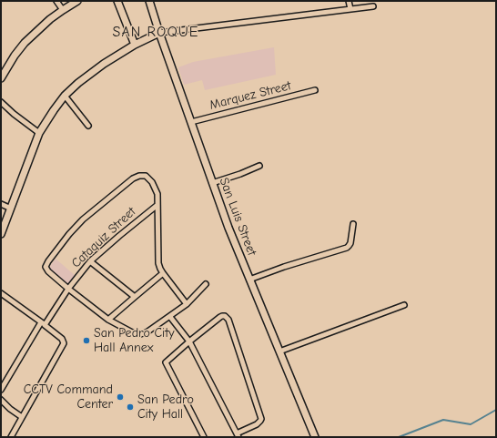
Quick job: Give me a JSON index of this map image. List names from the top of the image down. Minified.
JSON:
{"streets":{"street":["Marquez Street","San Luis Street","Cataquiz Street"]},"crossings":[["Marquez Street","San Luis Street"]],"districts":["SAN ROQUE"],"places":["San Pedro City Hall Annex","CCTV Command Center","San Pedro City Hall"]}
